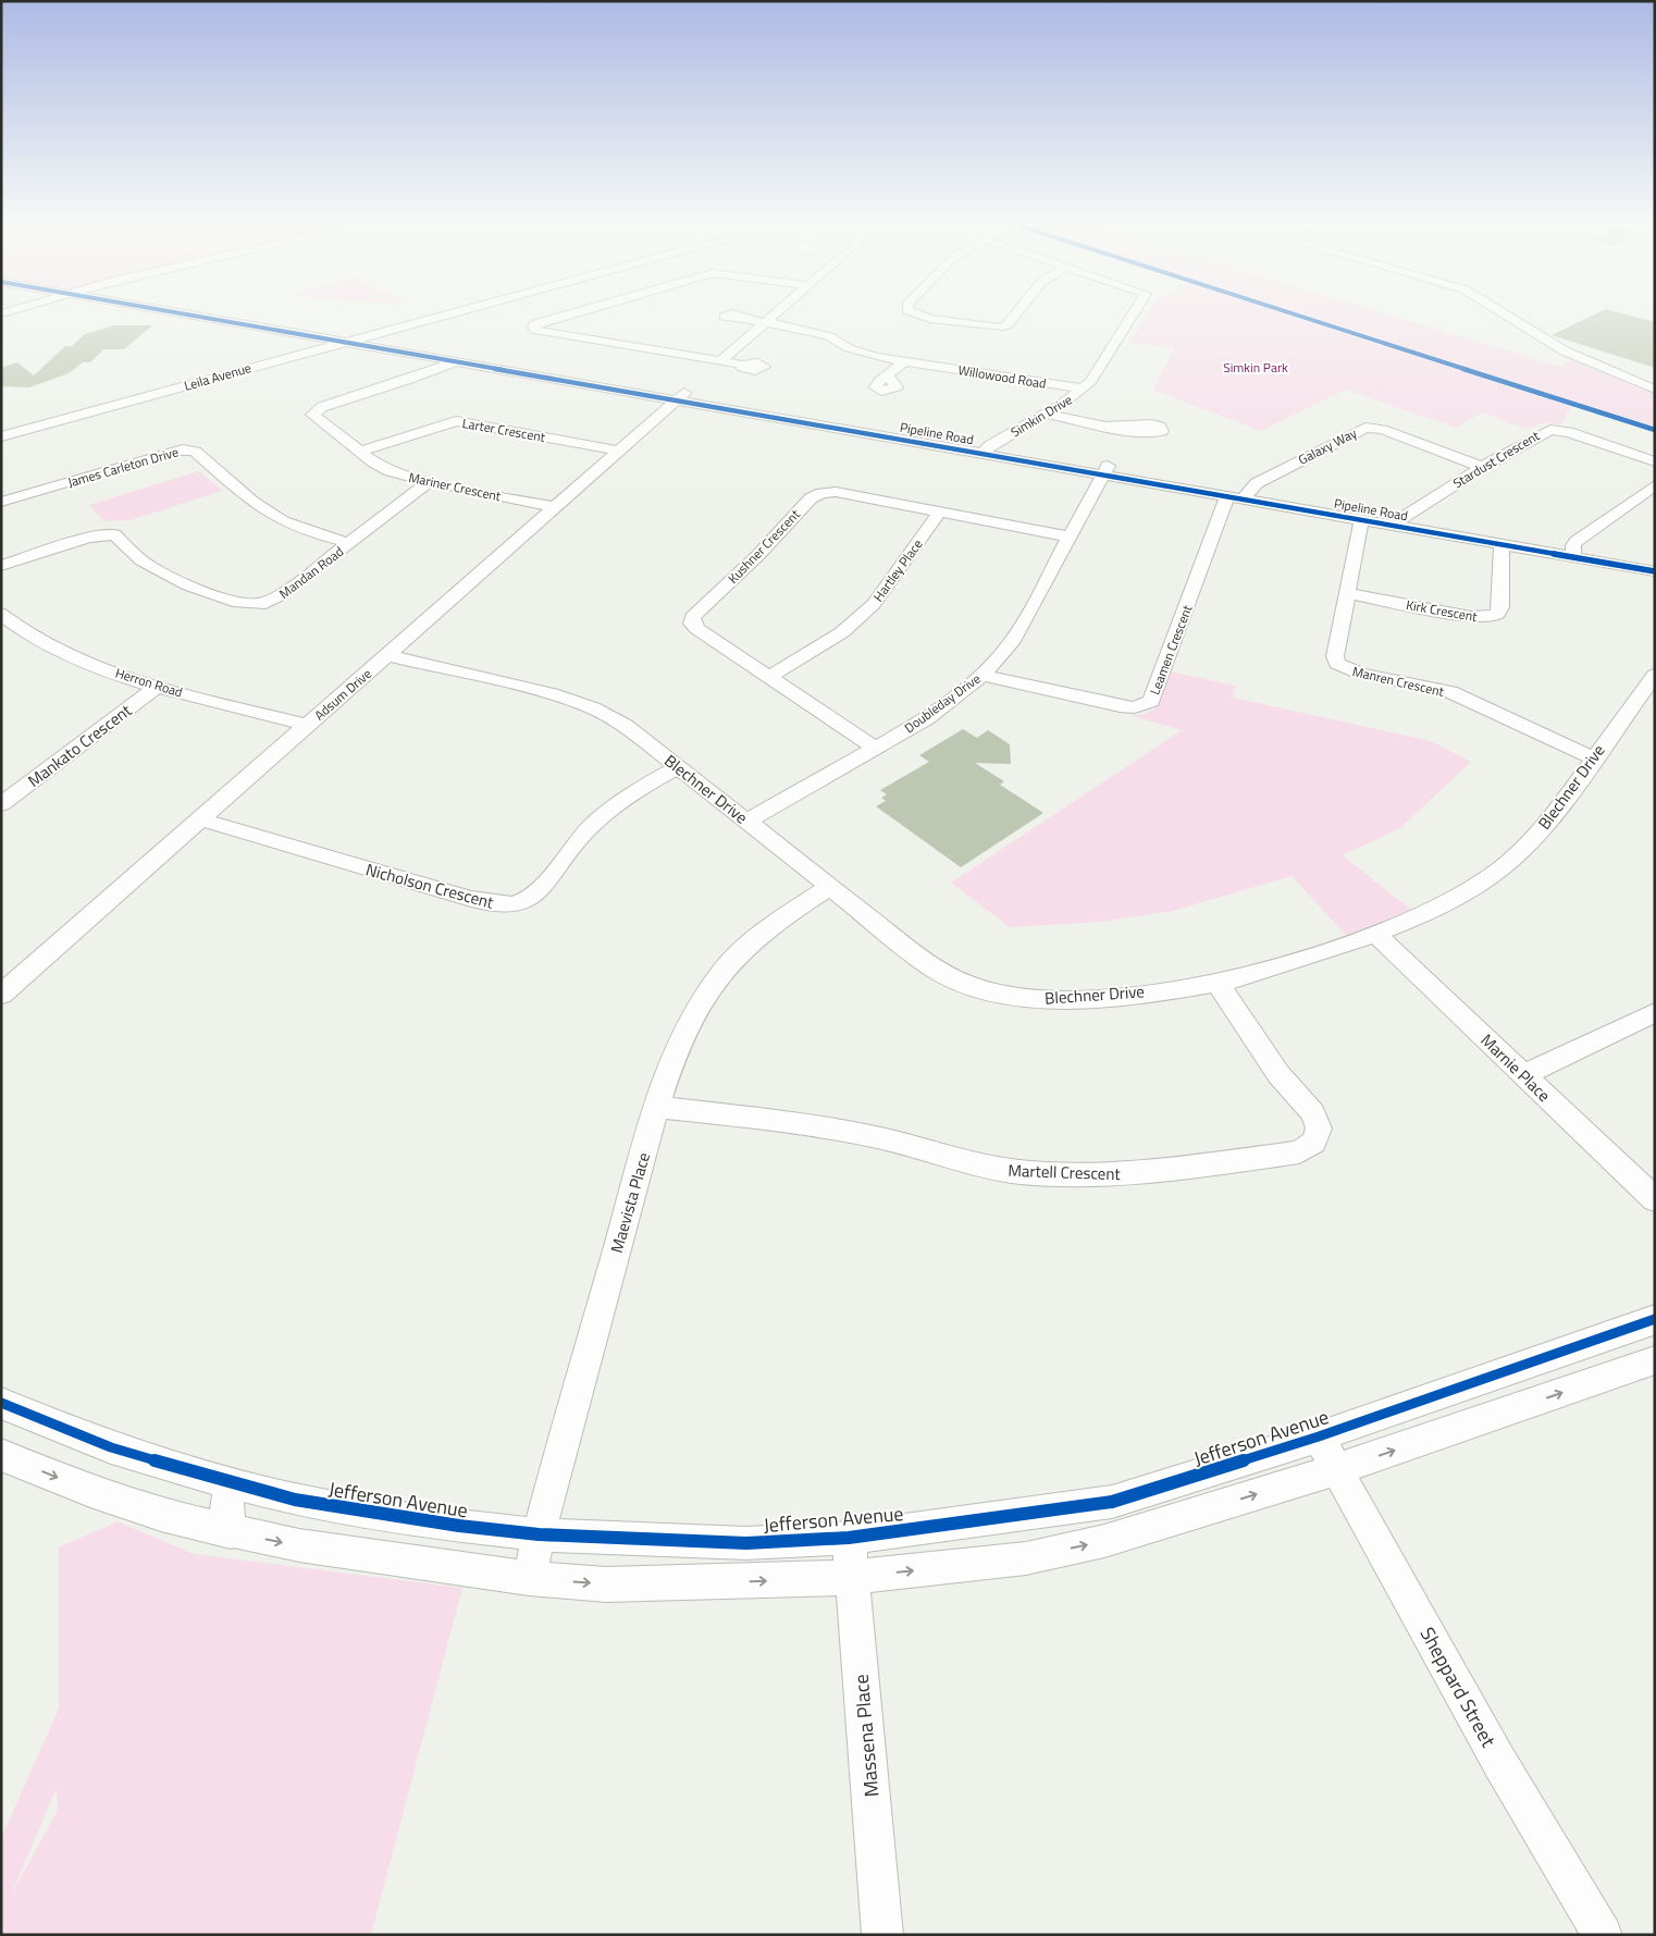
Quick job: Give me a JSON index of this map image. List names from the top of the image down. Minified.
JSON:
{"streets":{"street":["Leila Avenue","Willowood Road","Simkin Drive","Larter Crescent","Pipeline Road","Galaxy Way","Stardust Crescent","James Carleton Drive","Mariner Crescent","Kushner Crescent","Hartley Place","Mandan Road","Kirk Crescent","Leamen Crescent","Manren Crescent","Herron Road","Adsum Drive","Doubleday Drive","Mankato Crescent","Blechner Drive","Nicholson Crescent","Marnie Place","Martell Crescent","Maevista Place","Jefferson Avenue","Sheppard Street","Massena Place"]},"crossings":[["Leila Avenue","Pipeline Road"],["Willowood Road","Simkin Drive"],["Simkin Drive","Pipeline Road"],["Larter Crescent","Mariner Crescent"],["Larter Crescent","Adsum Drive"],["Pipeline Road","Galaxy Way"],["Pipeline Road","Stardust Crescent"],["Pipeline Road","Mariner Crescent"],["Pipeline Road","Kirk Crescent"],["Pipeline Road","Leamen Crescent"],["Pipeline Road","Manren Crescent"],["Pipeline Road","Adsum Drive"],["Pipeline Road","Doubleday Drive"],["Galaxy Way","Stardust Crescent"],["James Carleton Drive","Mandan Road"],["Mariner Crescent","Mandan Road"],["Mariner Crescent","Adsum Drive"],["Kushner Crescent","Hartley Place"],["Kushner Crescent","Doubleday Drive"],["Kirk Crescent","Manren Crescent"],["Leamen Crescent","Doubleday Drive"],["Manren Crescent","Blechner Drive"],["Herron Road","Adsum Drive"],["Herron Road","Mankato Crescent"],["Adsum Drive","Blechner Drive"],["Adsum Drive","Nicholson Crescent"],["Doubleday Drive","Blechner Drive"],["Blechner Drive","Nicholson Crescent"],["Blechner Drive","Marnie Place"],["Blechner Drive","Martell Crescent"],["Blechner Drive","Maevista Place"],["Martell Crescent","Maevista Place"],["Maevista Place","Jefferson Avenue"],["Jefferson Avenue","Sheppard Street"],["Jefferson Avenue","Massena Place"]],"parks":["Simkin Park"]}
